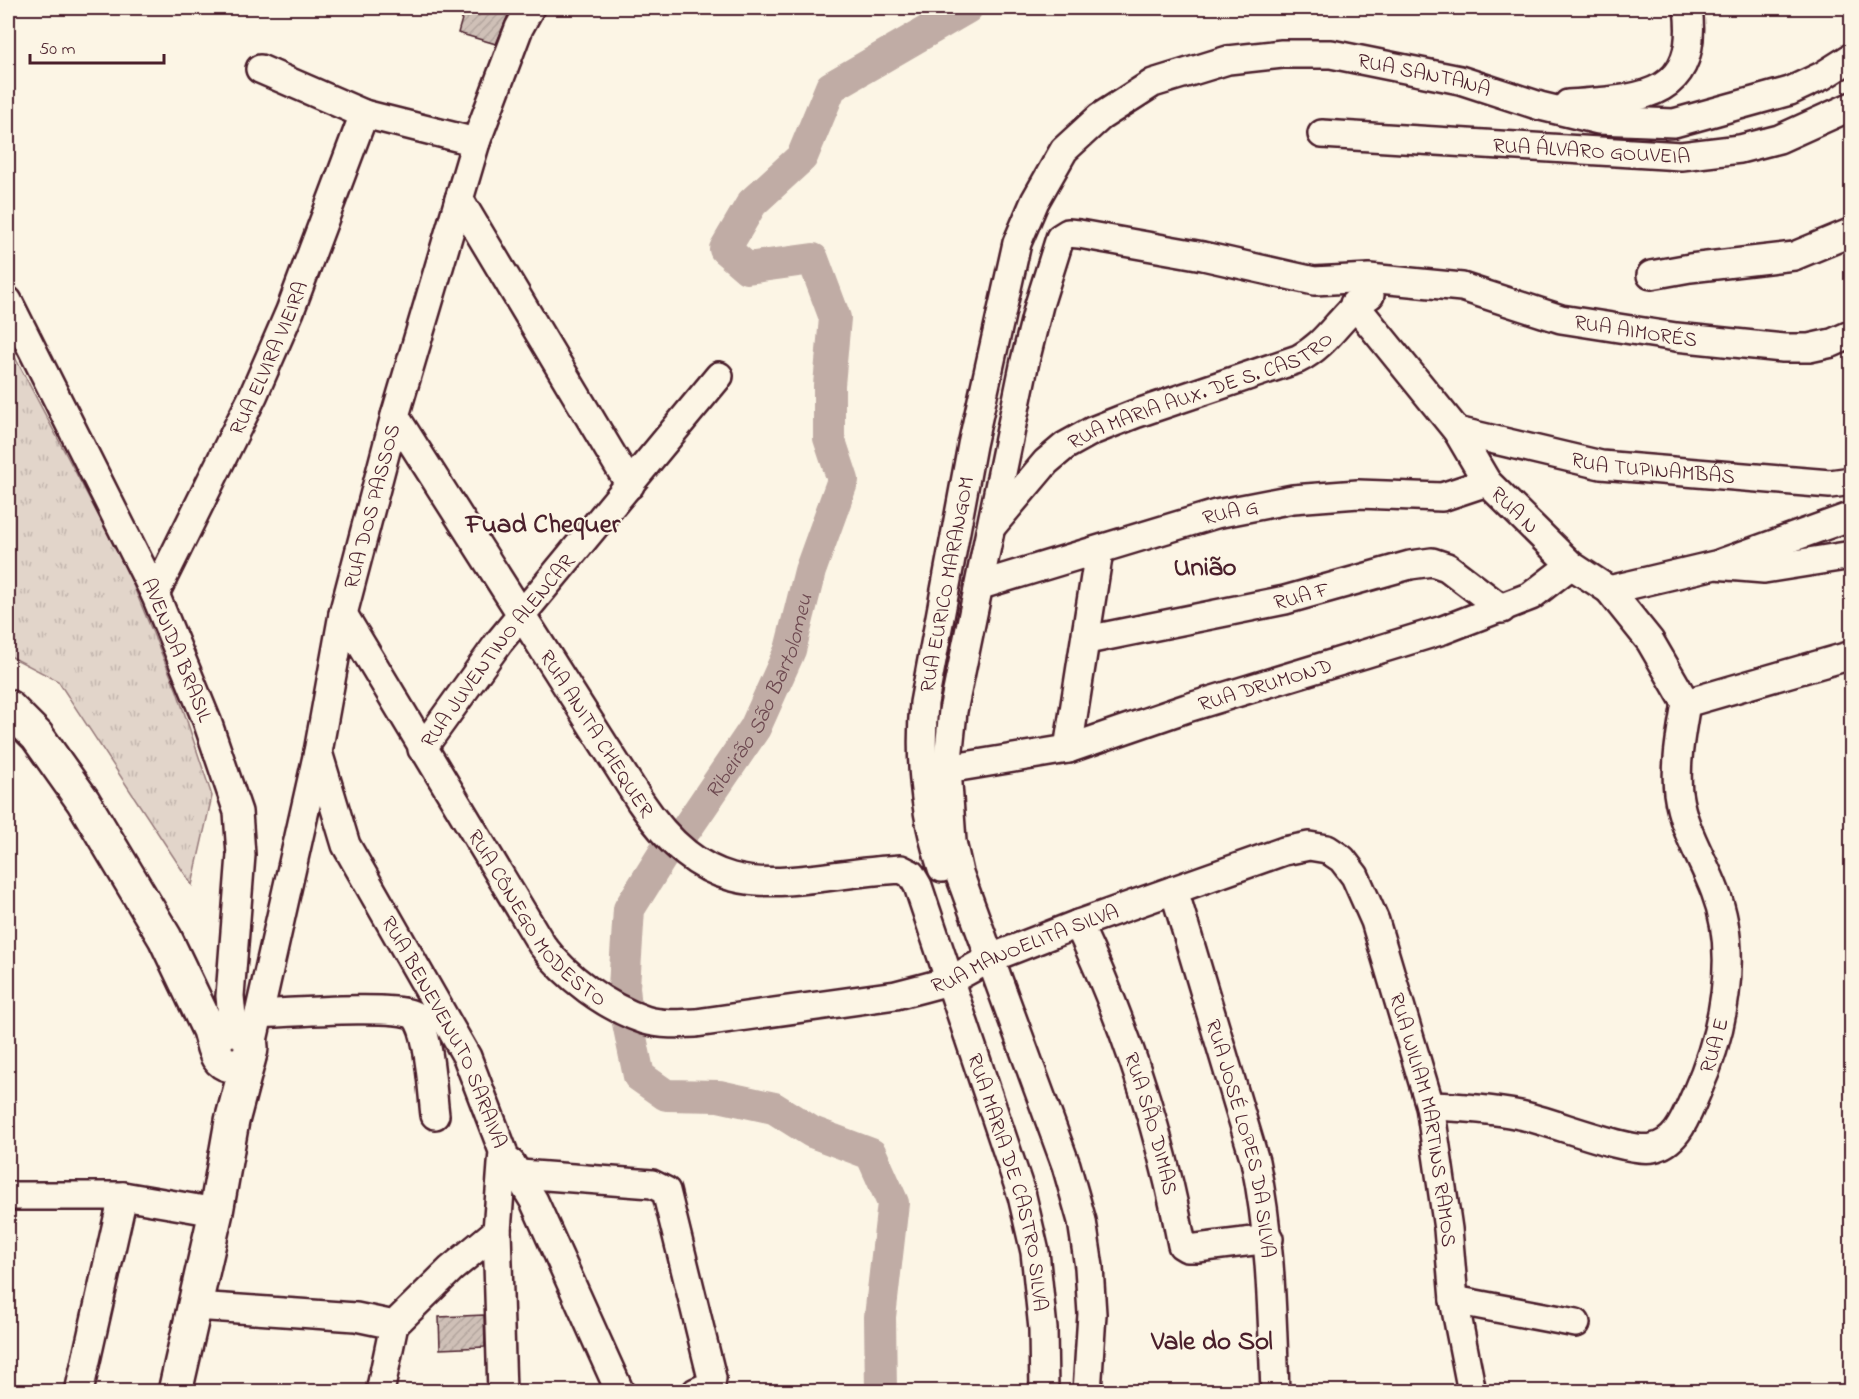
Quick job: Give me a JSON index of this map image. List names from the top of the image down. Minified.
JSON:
{"streets":{"street":["RUA SANTANA","RUA ÁLVARO GOUVEIA","RUA AIMORÉS","RUA ELVIRA VIEIRA","RUA MARIA AUX. DE S. CASTRO","RUA TUPINAMBÁS","RUA DOS PASSOS","RUA N","RUA G","RUA EURICO MARANGOM","RUA F","RUA JUVENTINO ALENCAR","AVENIDA BRASIL","RUA DRUMOND","RUA ANITA CHEQUER","RUA CÔNEGO MODESTO","RUA MANOELITA SILVA","RUA BENEVENUTO SARAIVA","RUA E","RUA WILIAM MARTINS RAMOS","RUA SÃO DIMAS","RUA JOSÉ LOPES DA SILVA","RUA MARIA DE CASTRO SILVA"]},"crossings":[["RUA SANTANA","RUA EURICO MARANGOM"],["RUA AIMORÉS","RUA MARIA AUX. DE S. CASTRO"],["RUA AIMORÉS","RUA EURICO MARANGOM"],["RUA ELVIRA VIEIRA","AVENIDA BRASIL"],["RUA MARIA AUX. DE S. CASTRO","RUA N"],["RUA MARIA AUX. DE S. CASTRO","RUA EURICO MARANGOM"],["RUA TUPINAMBÁS","RUA N"],["RUA DOS PASSOS","RUA JUVENTINO ALENCAR"],["RUA DOS PASSOS","AVENIDA BRASIL"],["RUA DOS PASSOS","RUA ANITA CHEQUER"],["RUA DOS PASSOS","RUA BENEVENUTO SARAIVA"],["RUA N","RUA G"],["RUA N","RUA DRUMOND"],["RUA N","RUA E"],["RUA G","RUA EURICO MARANGOM"],["RUA EURICO MARANGOM","RUA DRUMOND"],["RUA EURICO MARANGOM","RUA MANOELITA SILVA"],["RUA F","RUA DRUMOND"],["RUA JUVENTINO ALENCAR","RUA ANITA CHEQUER"],["RUA JUVENTINO ALENCAR","RUA CÔNEGO MODESTO"],["RUA ANITA CHEQUER","RUA MANOELITA SILVA"],["RUA ANITA CHEQUER","RUA MARIA DE CASTRO SILVA"],["RUA CÔNEGO MODESTO","RUA MANOELITA SILVA"],["RUA MANOELITA SILVA","RUA WILIAM MARTINS RAMOS"],["RUA MANOELITA SILVA","RUA SÃO DIMAS"],["RUA MANOELITA SILVA","RUA JOSÉ LOPES DA SILVA"],["RUA MANOELITA SILVA","RUA MARIA DE CASTRO SILVA"],["RUA E","RUA WILIAM MARTINS RAMOS"],["RUA SÃO DIMAS","RUA JOSÉ LOPES DA SILVA"]],"districts":["Fuad Chequer","União","Vale do Sol"],"water":["Ribeirão São Bartolomeu"],"scale_bar":"50 m"}
